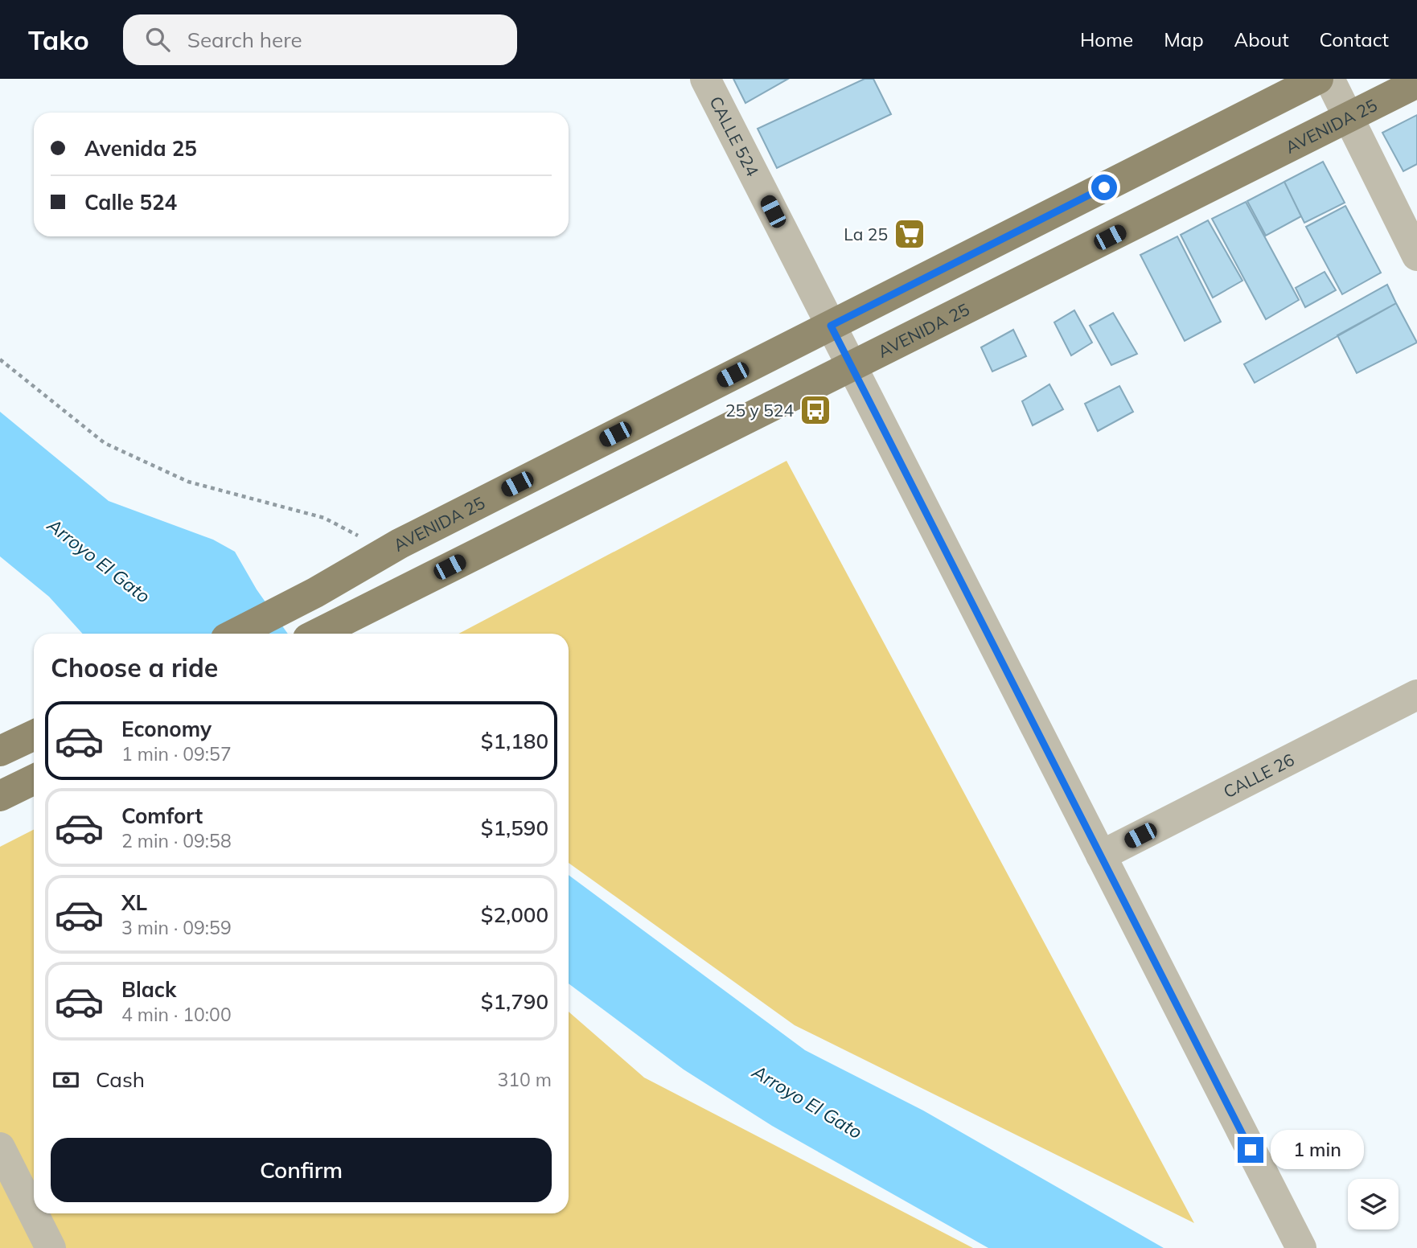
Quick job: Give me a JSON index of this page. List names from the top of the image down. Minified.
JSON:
{"streets":{"main road":["AVENIDA 25"],"street":["CALLE 524","CALLE 26"]},"crossings":[["AVENIDA 25","CALLE 524"],["CALLE 524","CALLE 26"]],"water":["Arroyo El Gato"],"places":{"supermarket":["La 25"],"bus stop":["25 y 524"]},"page":{"header":"Tako","search":"Search here","nav":["Home","Map","About","Contact"],"banner":["Avenida 25","Calle 524"],"heading":"Choose a ride","list":[{"name":"Economy","note":"1 min · 09:57","value":"$1,180"},{"name":"Comfort","note":"2 min · 09:58","value":"$1,590"},{"name":"XL","note":"3 min · 09:59","value":"$2,000"},{"name":"Black","note":"4 min · 10:00","value":"$1,790"}],"pay":["Cash","310 m"],"buttons":"Confirm","bubble":"1 min"}}
